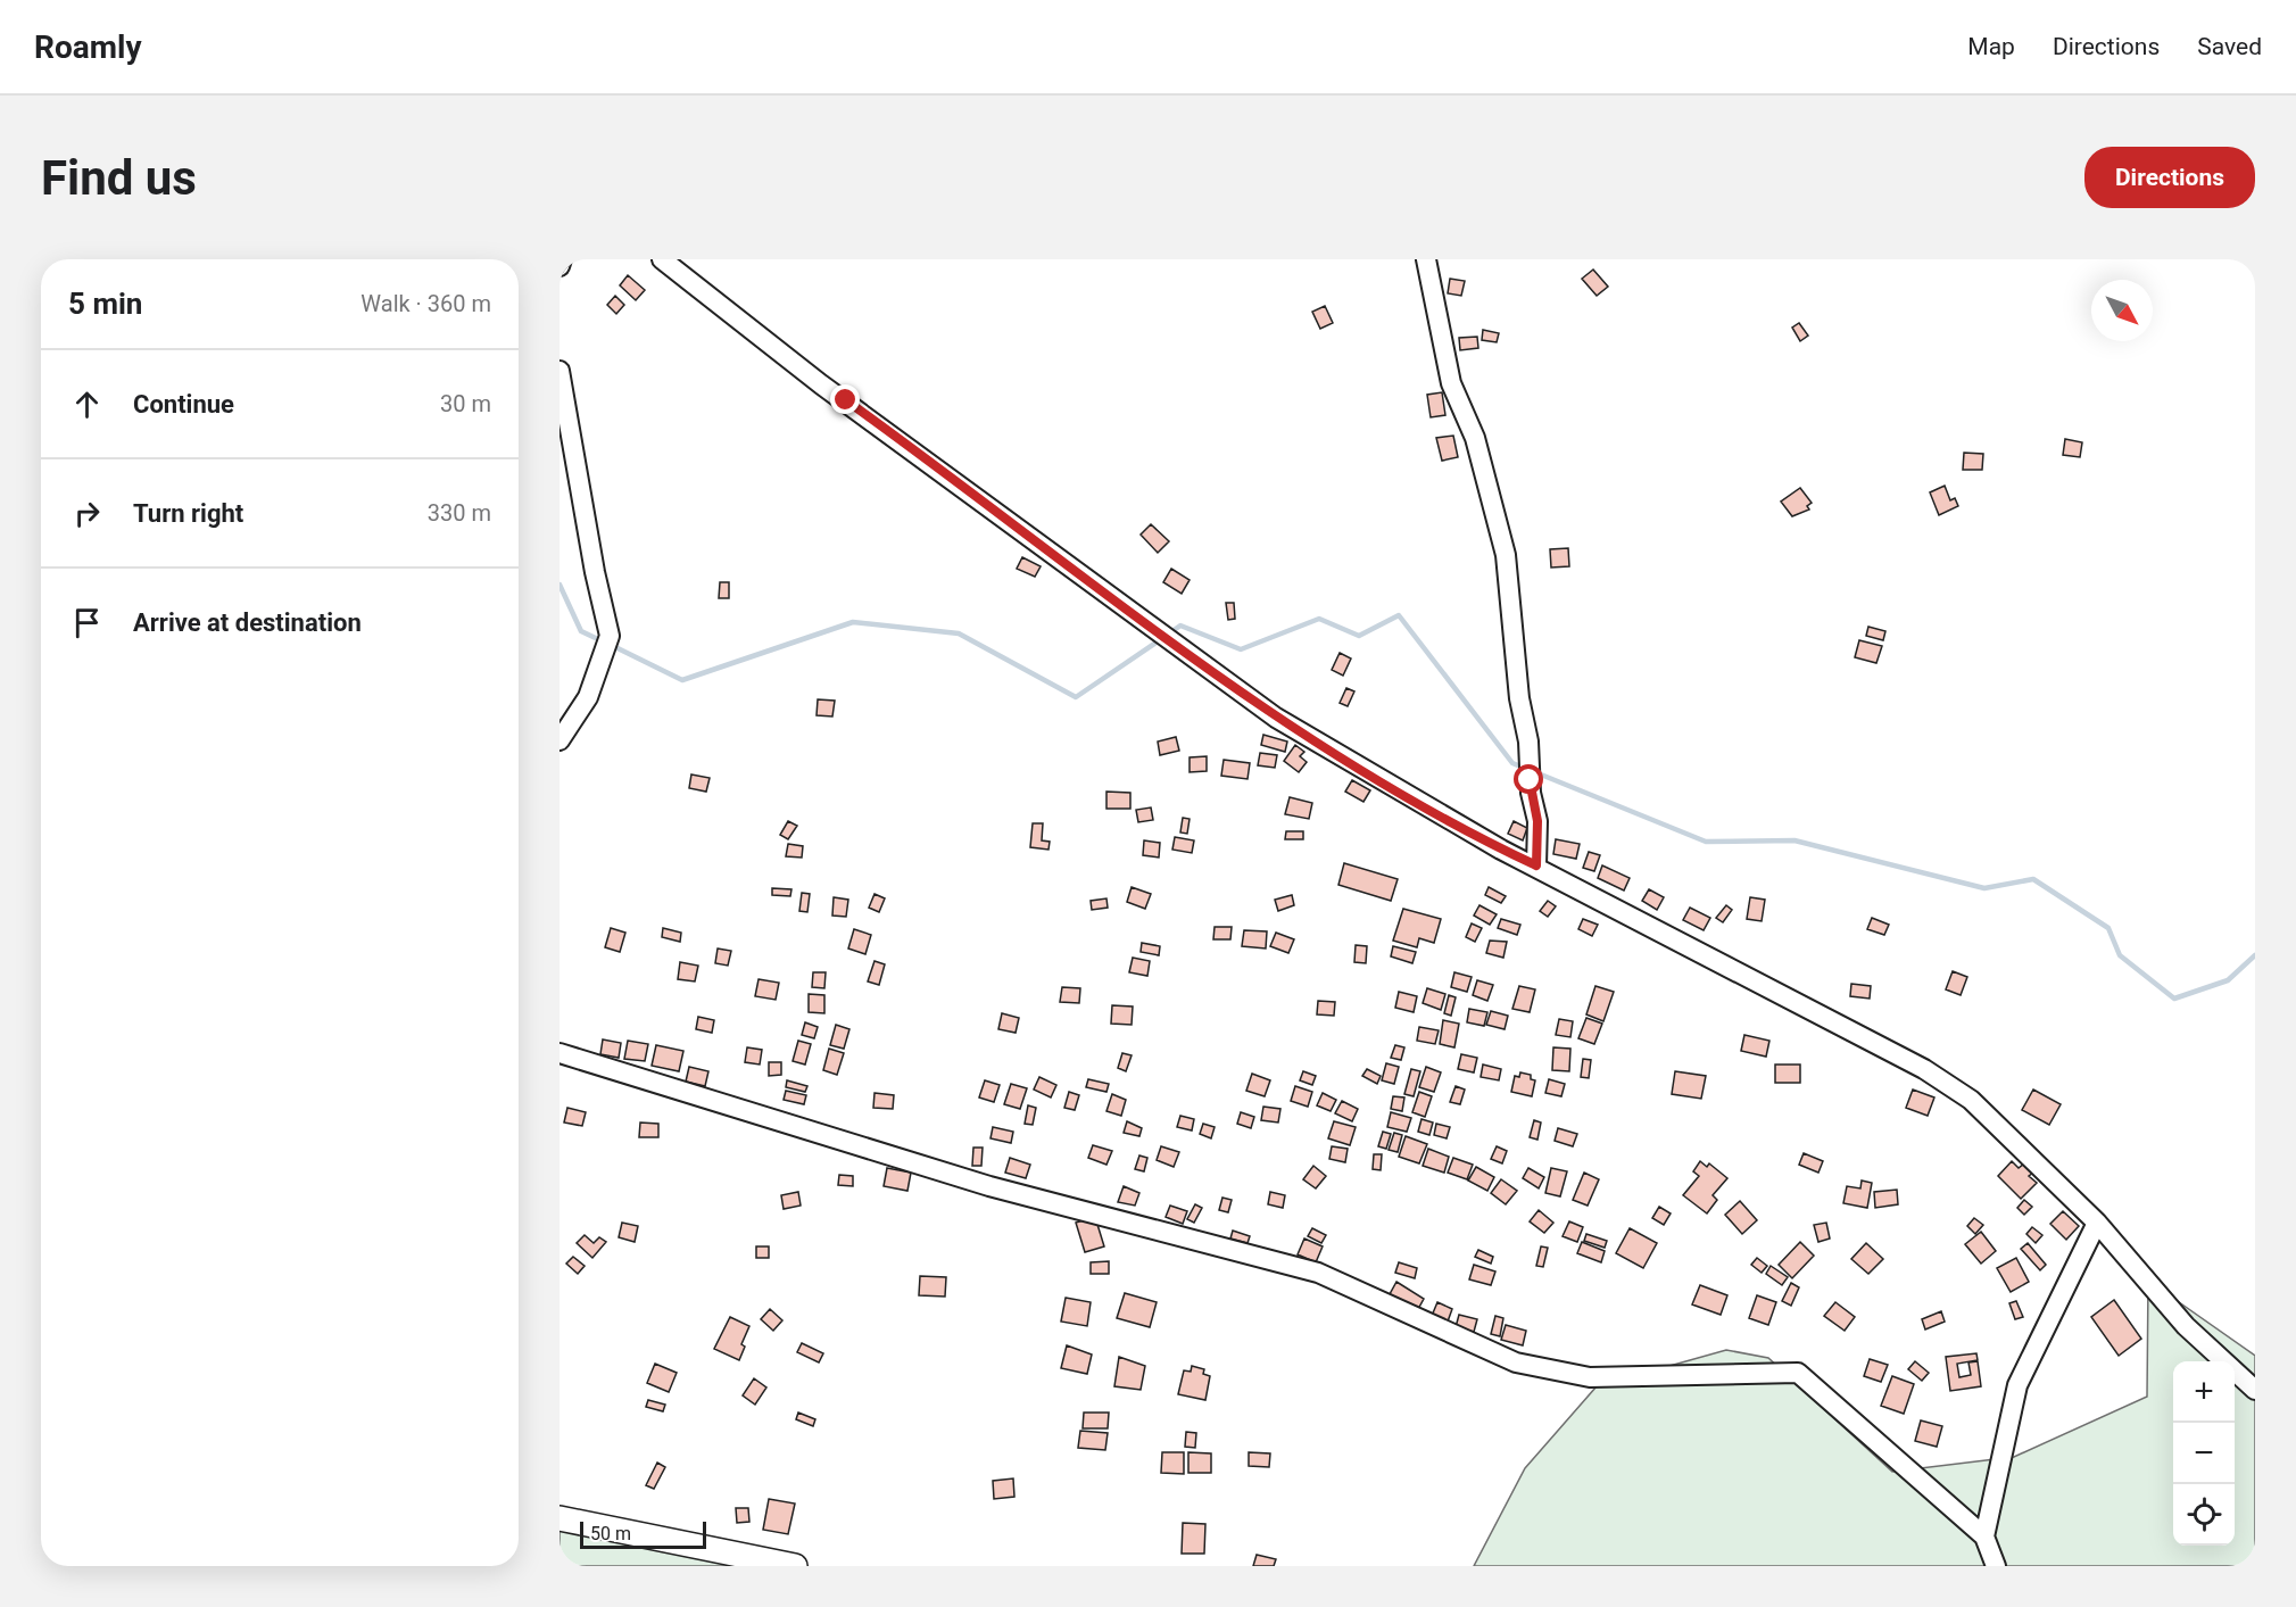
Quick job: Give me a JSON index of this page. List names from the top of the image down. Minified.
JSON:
{"scale_bar":"50 m","north":"bottom right","page":{"header":"Roamly","nav":["Map","Directions","Saved"],"buttons":"Directions","title":"Find us","heading":["5 min","Walk · 360 m"],"list":[["Continue","30 m"],["Turn right","330 m"],"Arrive at destination"],"map_buttons":["+","−"],"scale":"50 m"}}
